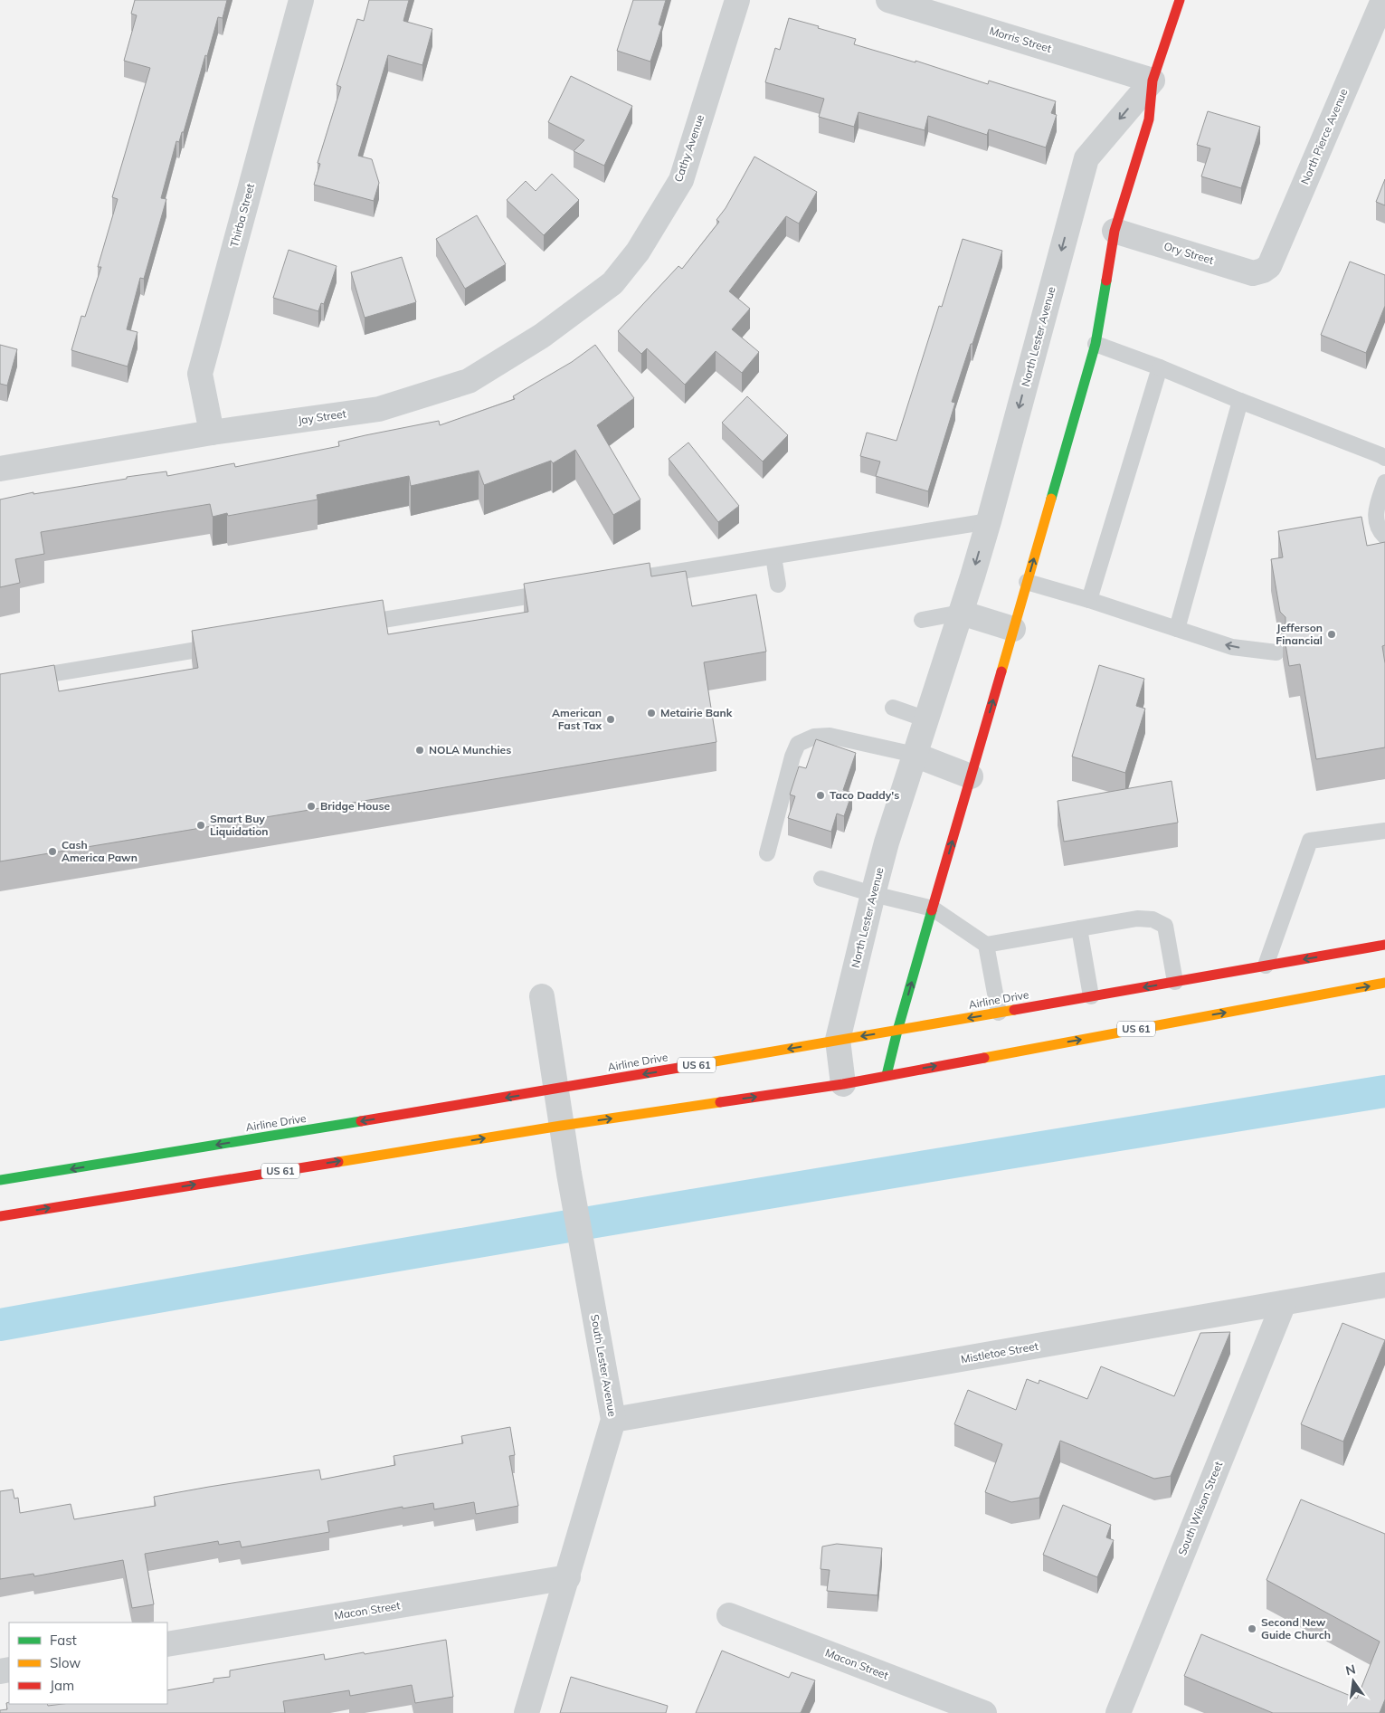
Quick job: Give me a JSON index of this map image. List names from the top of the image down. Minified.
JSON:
{"streets":{"main road":["North Lester Avenue","Airline Drive","US 61"],"street":["Morris Street","North Pierce Avenue","Cathy Avenue","Thirba Street","Ory Street","Jay Street","Mistletoe Street","South Lester Avenue","South Wilson Street","Macon Street"]},"crossings":[["Morris Street","North Lester Avenue"],["North Pierce Avenue","Ory Street"],["Cathy Avenue","Jay Street"],["Thirba Street","Jay Street"],["Ory Street","North Lester Avenue"],["North Lester Avenue","Airline Drive"],["North Lester Avenue","US 61"],["Airline Drive","South Lester Avenue"],["US 61","South Lester Avenue"],["Mistletoe Street","South Lester Avenue"],["Mistletoe Street","South Wilson Street"],["South Lester Avenue","Macon Street"]],"places":["Jefferson Financial","Metairie Bank","American Fast Tax","NOLA Munchies","Taco Daddy's","Bridge House","Smart Buy Liquidation","Cash America Pawn","Second New Guide Church"],"legend":["Fast","Slow","Jam"],"north":"top"}
